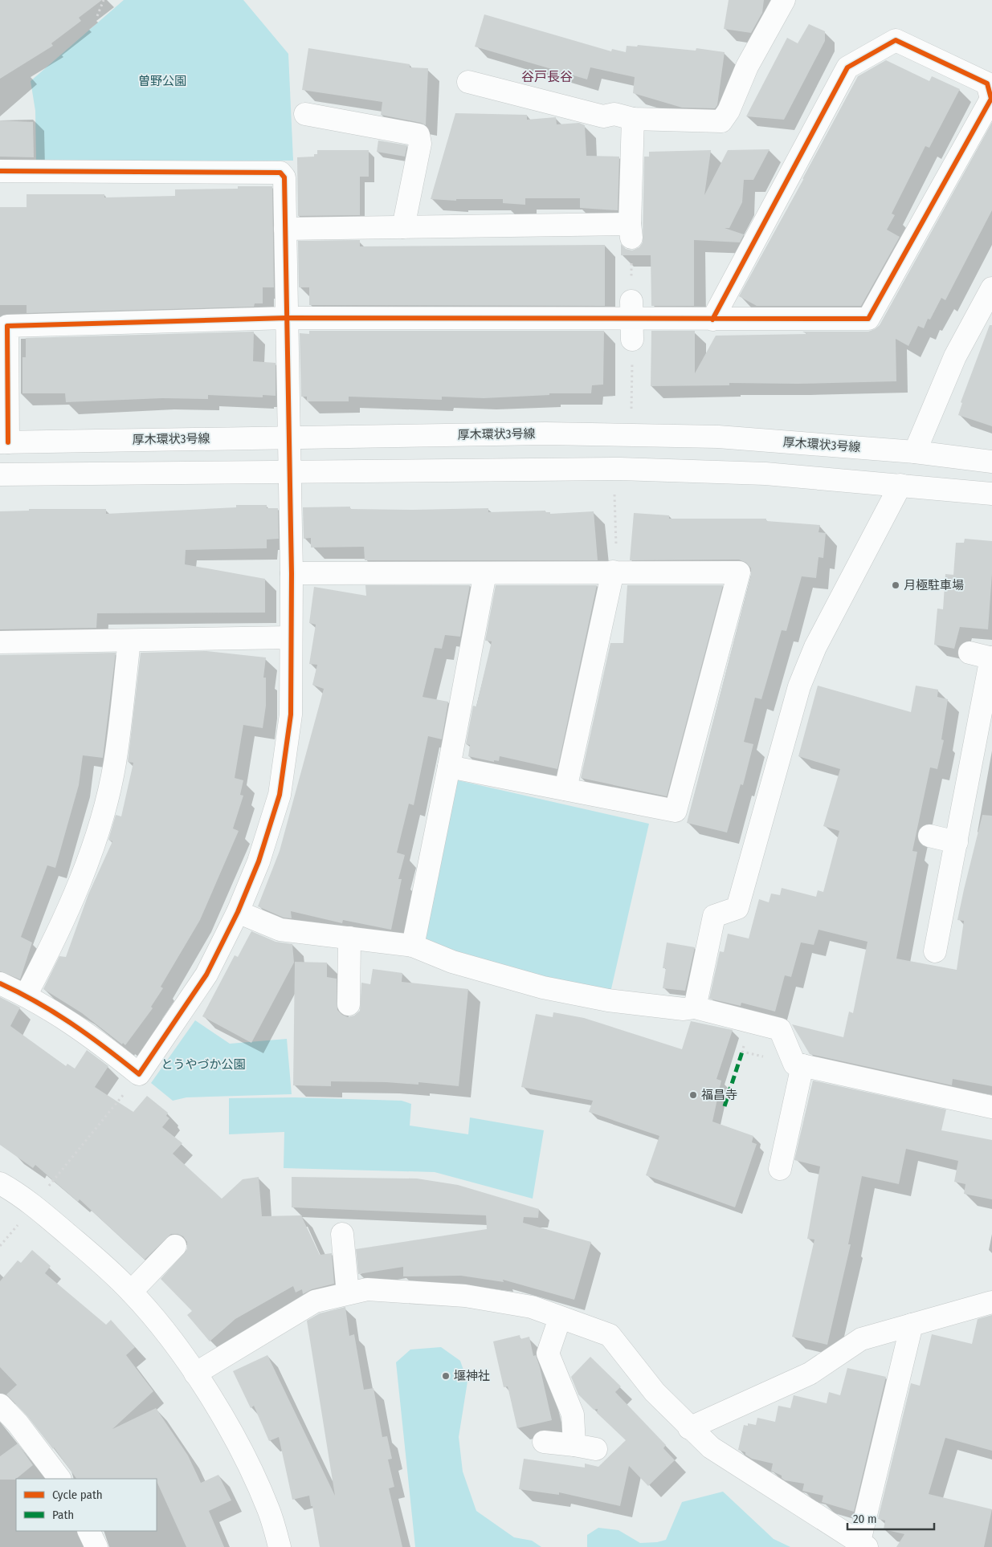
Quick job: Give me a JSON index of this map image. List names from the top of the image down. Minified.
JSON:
{"streets":{"street":["厚木環状3号線"]},"districts":["谷戸長谷"],"parks":["曽野公園","とうやづか公園"],"places":["月極駐車場","福昌寺","堰神社"],"legend":["Cycle path","Path"],"scale_bar":"20 m"}
